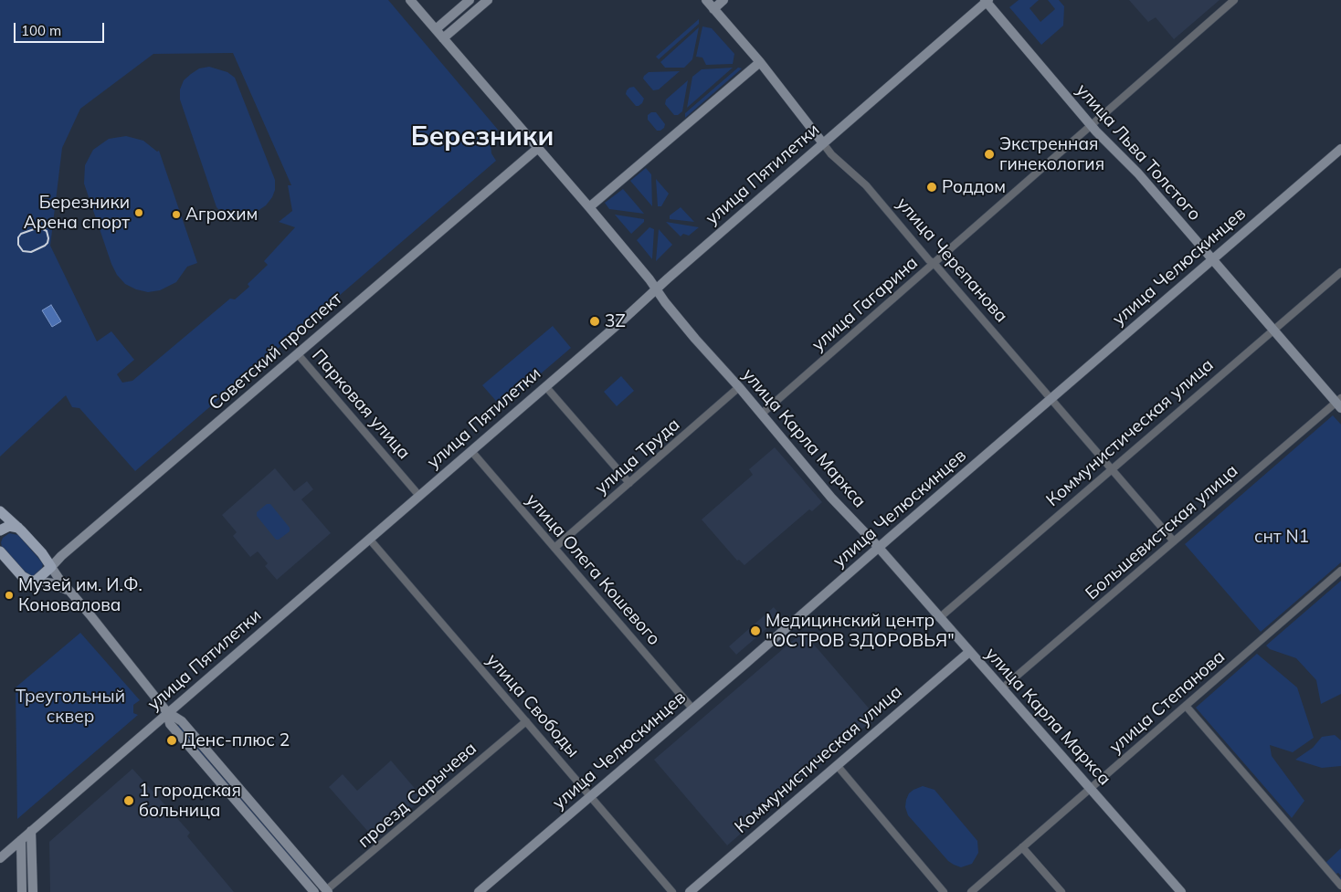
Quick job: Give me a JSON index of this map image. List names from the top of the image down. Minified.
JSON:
{"streets":{"main road":["улица Льва Толстого","улица Пятилетки","улица Черепанова","улица Челюскинцев","Советский проспект","Коммунистическая улица","улица Карла Маркса"],"street":["улица Гагарина","Парковая улица","улица Труда","Большевистская улица","улица Олега Кошевого","улица Степанова","улица Свободы","проезд Сарычева"]},"crossings":[["улица Льва Толстого","улица Пятилетки"],["улица Льва Толстого","улица Челюскинцев"],["улица Льва Толстого","улица Гагарина"],["улица Льва Толстого","Коммунистическая улица"],["улица Льва Толстого","Большевистская улица"],["улица Пятилетки","улица Черепанова"],["улица Пятилетки","Парковая улица"],["улица Пятилетки","улица Карла Маркса"],["улица Пятилетки","улица Олега Кошевого"],["улица Пятилетки","улица Свободы"],["улица Черепанова","улица Челюскинцев"],["улица Черепанова","улица Гагарина"],["улица Черепанова","Коммунистическая улица"],["улица Черепанова","Большевистская улица"],["улица Челюскинцев","улица Карла Маркса"],["улица Челюскинцев","улица Олега Кошевого"],["улица Челюскинцев","улица Свободы"],["улица Гагарина","улица Карла Маркса"],["Советский проспект","Парковая улица"],["Советский проспект","улица Карла Маркса"],["Коммунистическая улица","улица Карла Маркса"],["улица Карла Маркса","улица Труда"],["улица Карла Маркса","Большевистская улица"],["улица Карла Маркса","улица Степанова"],["улица Труда","улица Олега Кошевого"],["улица Свободы","проезд Сарычева"]],"districts":["Березники"],"parks":["снт N1","Треугольный сквер"],"places":["Экстренная гинекология","Роддом","Березники Арена спорт","Агрохим","3Z","Музей им. И.Ф. Коновалова","Медицинский центр \"ОСТРОВ ЗДОРОВЬЯ\"","Денс-плюс 2","1 городская больница"],"scale_bar":"100 m"}
